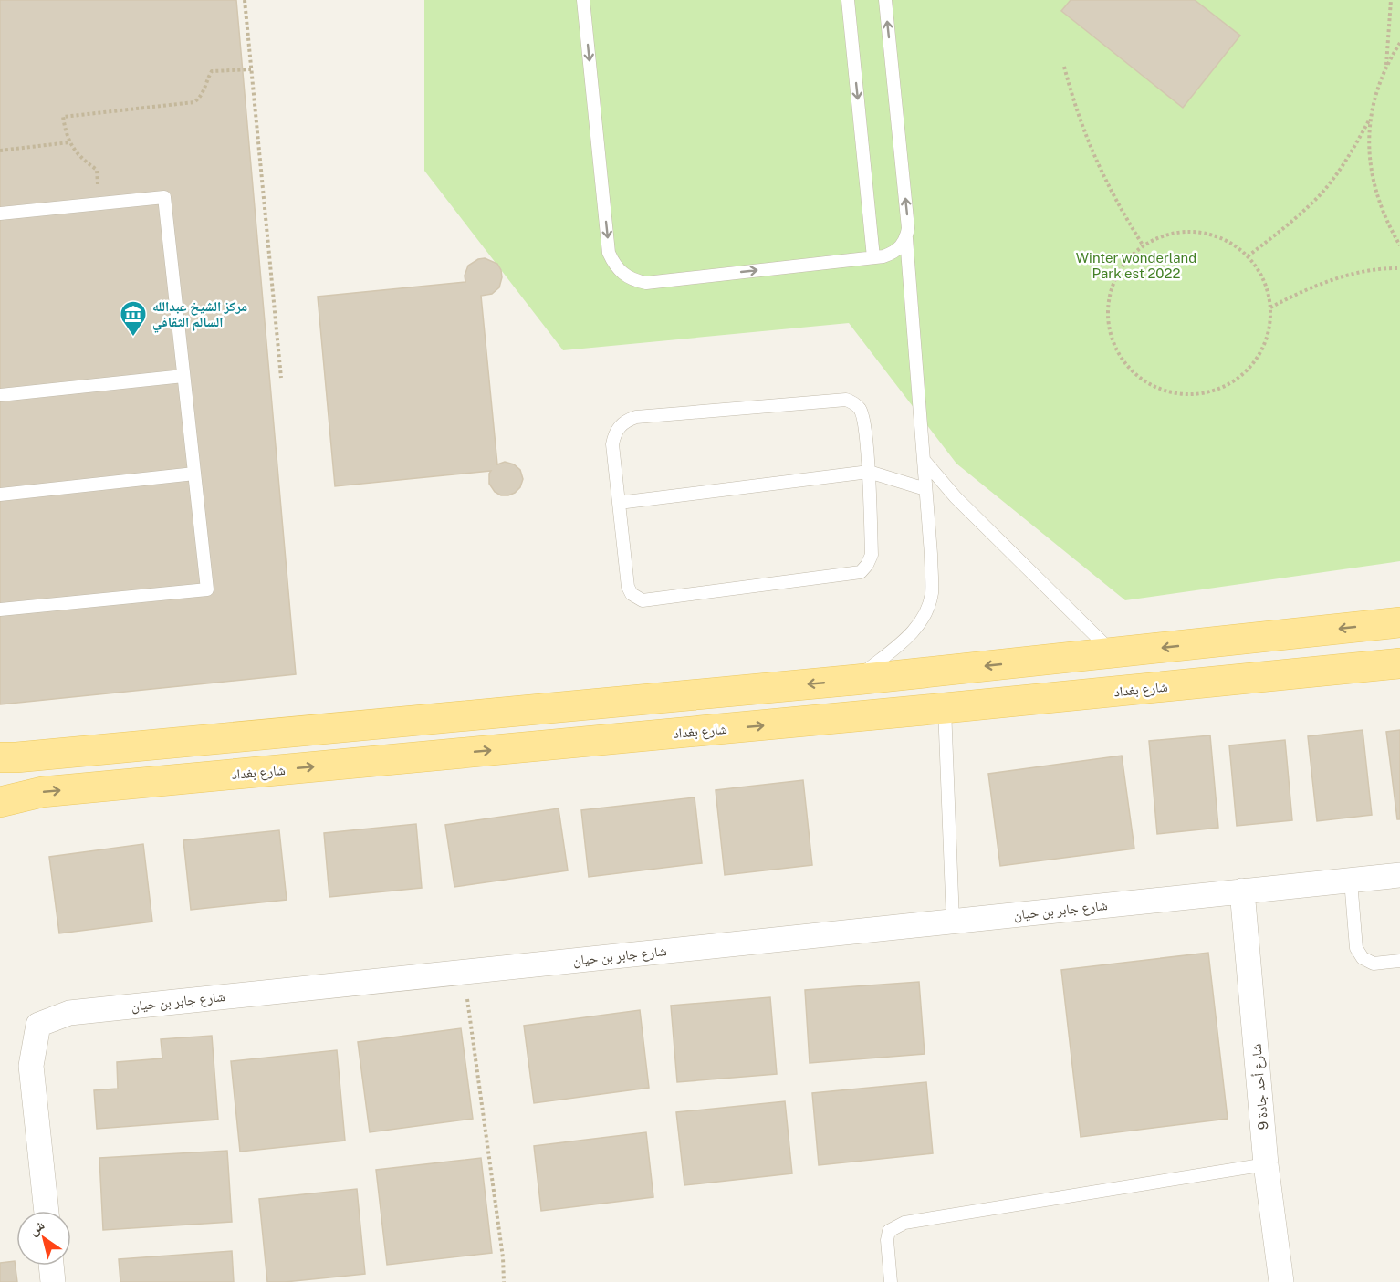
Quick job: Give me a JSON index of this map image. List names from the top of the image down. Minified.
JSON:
{"streets":{"main road":["شارع بغداد"],"street":["شارع جابر بن حيان","شارع أحد جادة 9"]},"crossings":[["شارع جابر بن حيان","شارع أحد جادة 9"]],"parks":["Winter wonderland Park est 2022"],"places":{"museum":["مركز الشيخ عبدالله السالم الثقافي"]},"north":"top left"}
